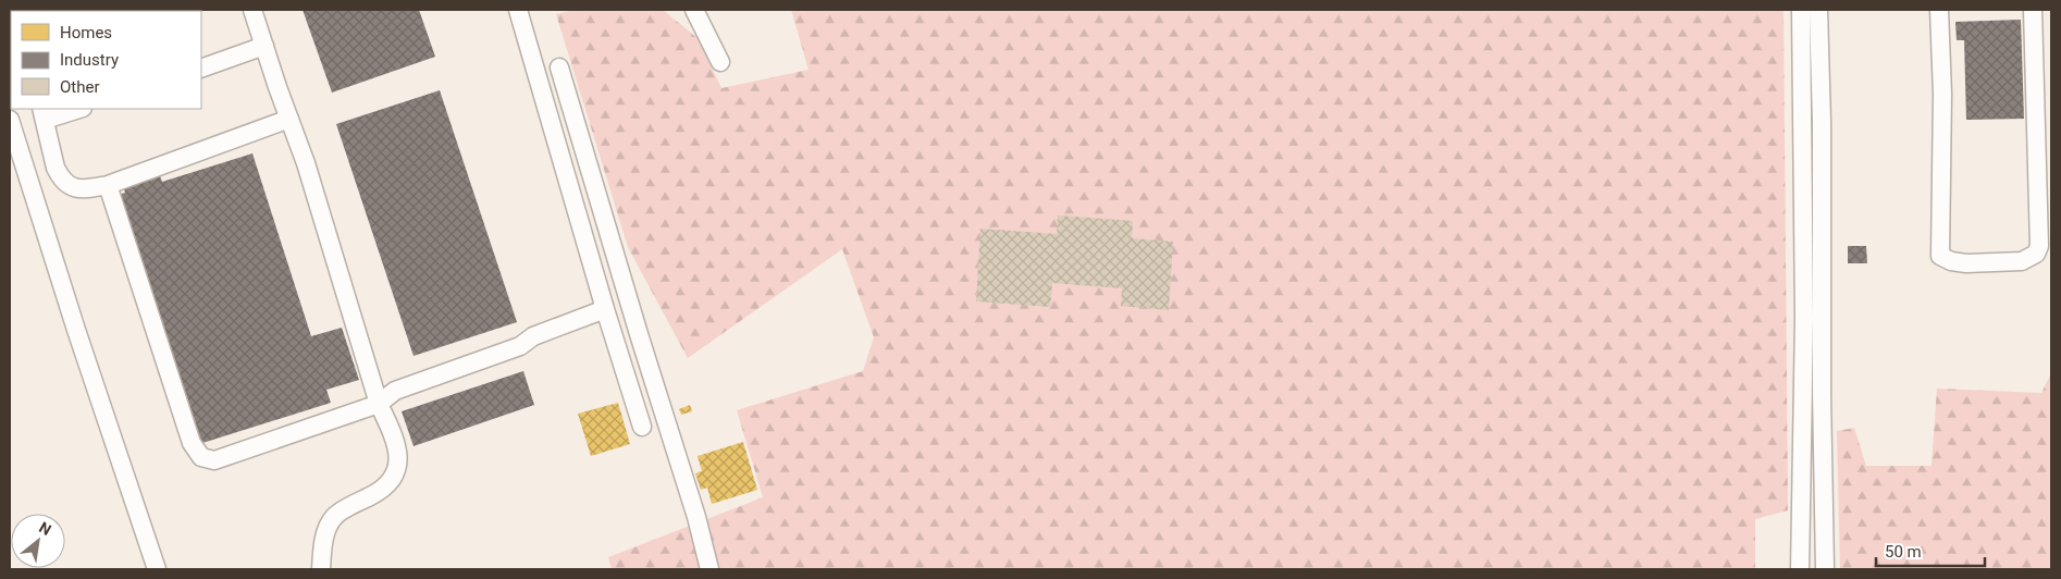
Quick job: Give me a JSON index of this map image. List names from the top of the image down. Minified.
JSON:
{"legend":["Homes","Industry","Other"],"scale_bar":"50 m","north":"top right"}
